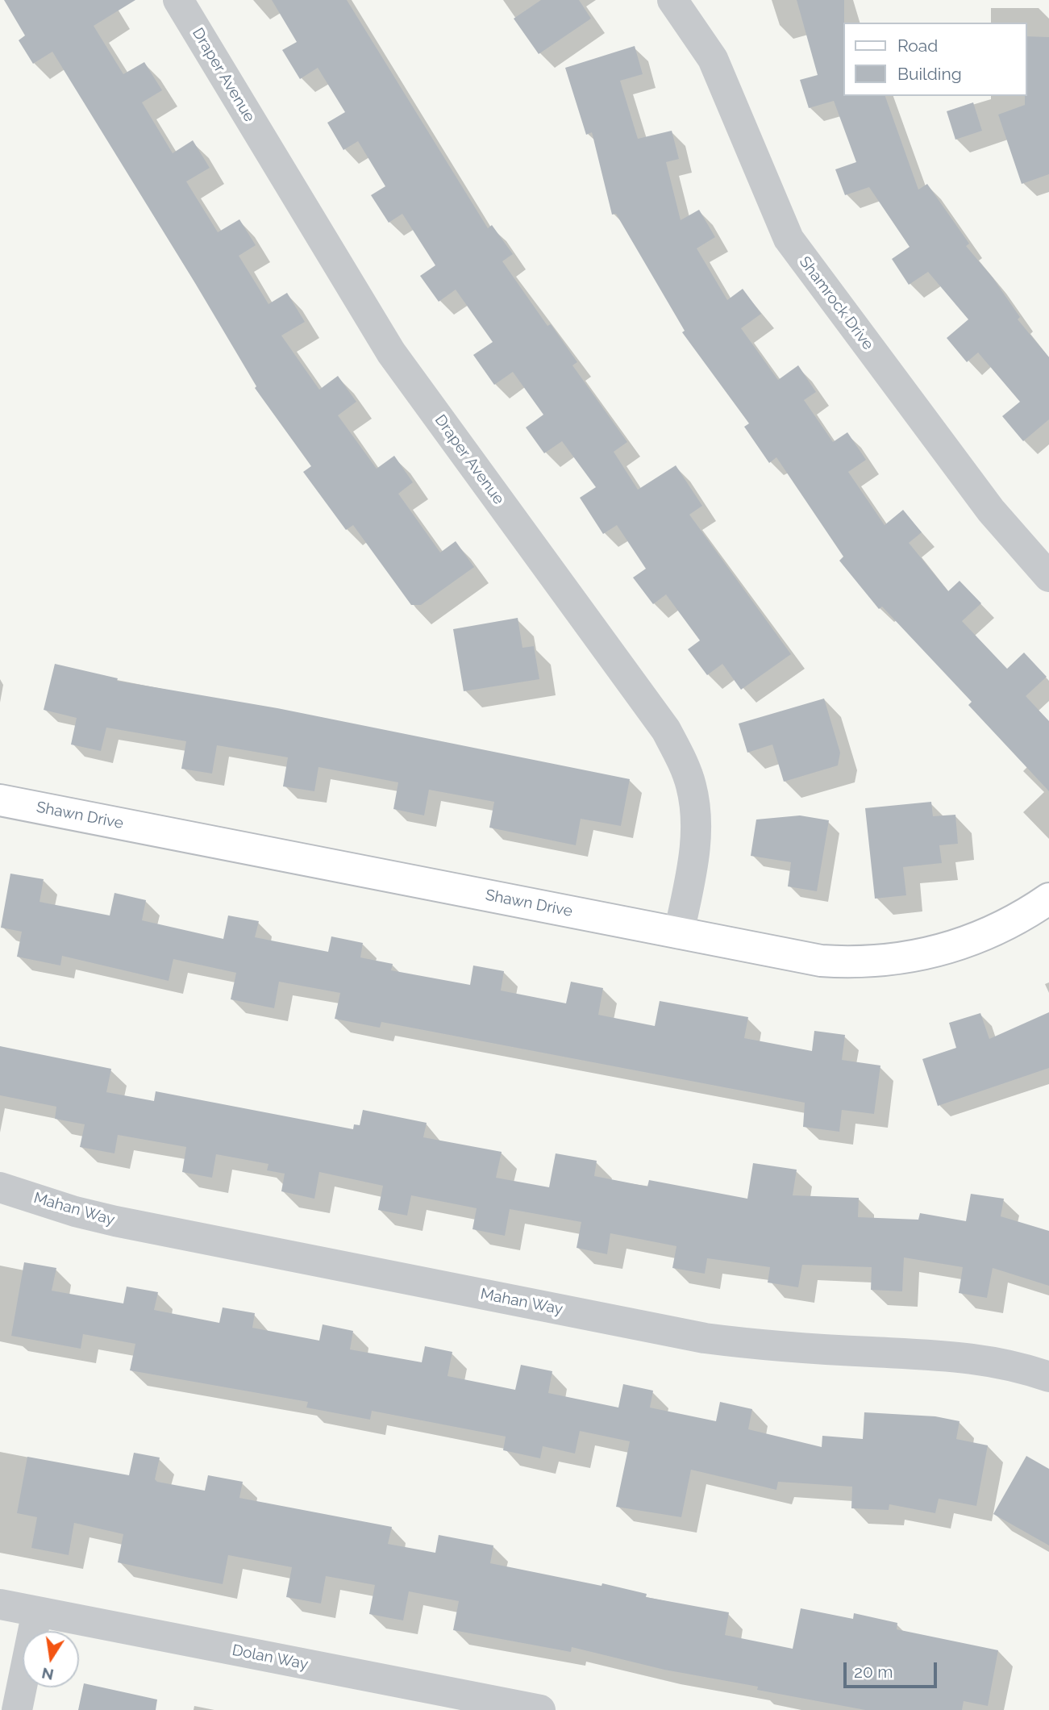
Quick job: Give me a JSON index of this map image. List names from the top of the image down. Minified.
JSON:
{"streets":{"street":["Draper Avenue","Shamrock Drive","Shawn Drive","Mahan Way","Dolan Way"]},"crossings":[["Draper Avenue","Shawn Drive"]],"legend":["Road","Building"],"scale_bar":"20 m","north":"bottom"}
